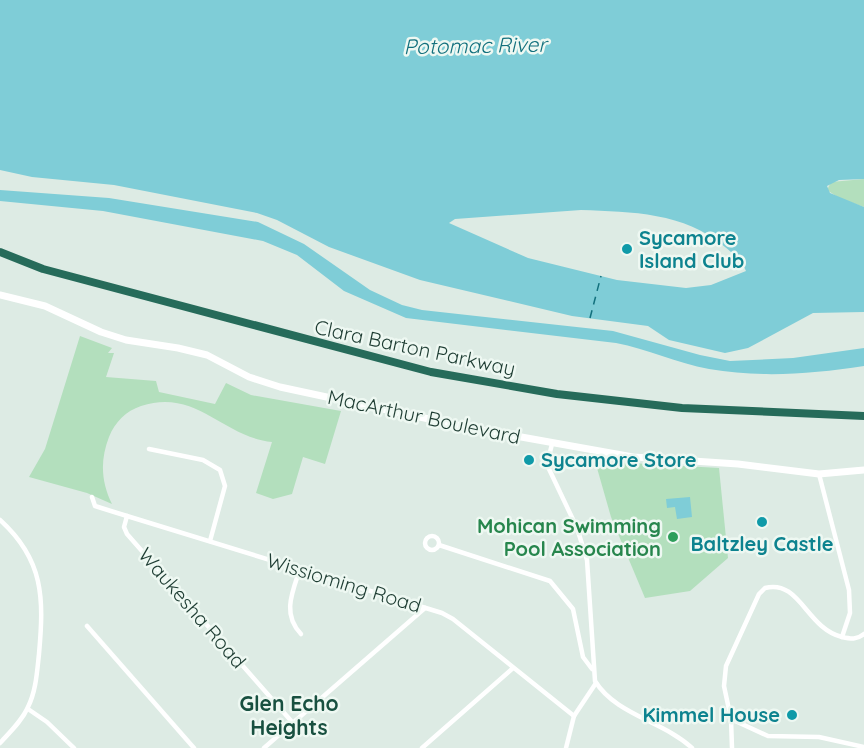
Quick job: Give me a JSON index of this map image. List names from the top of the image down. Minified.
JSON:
{"streets":{"highway":["Clara Barton Parkway"],"main road":["MacArthur Boulevard"],"street":["Wissioming Road","Waukesha Road"]},"crossings":[["Wissioming Road","Waukesha Road"]],"districts":["Glen Echo Heights"],"water":["Potomac River"],"places":["Sycamore Island Club","Sycamore Store","Baltzley Castle","Mohican Swimming Pool Association","Kimmel House"]}
